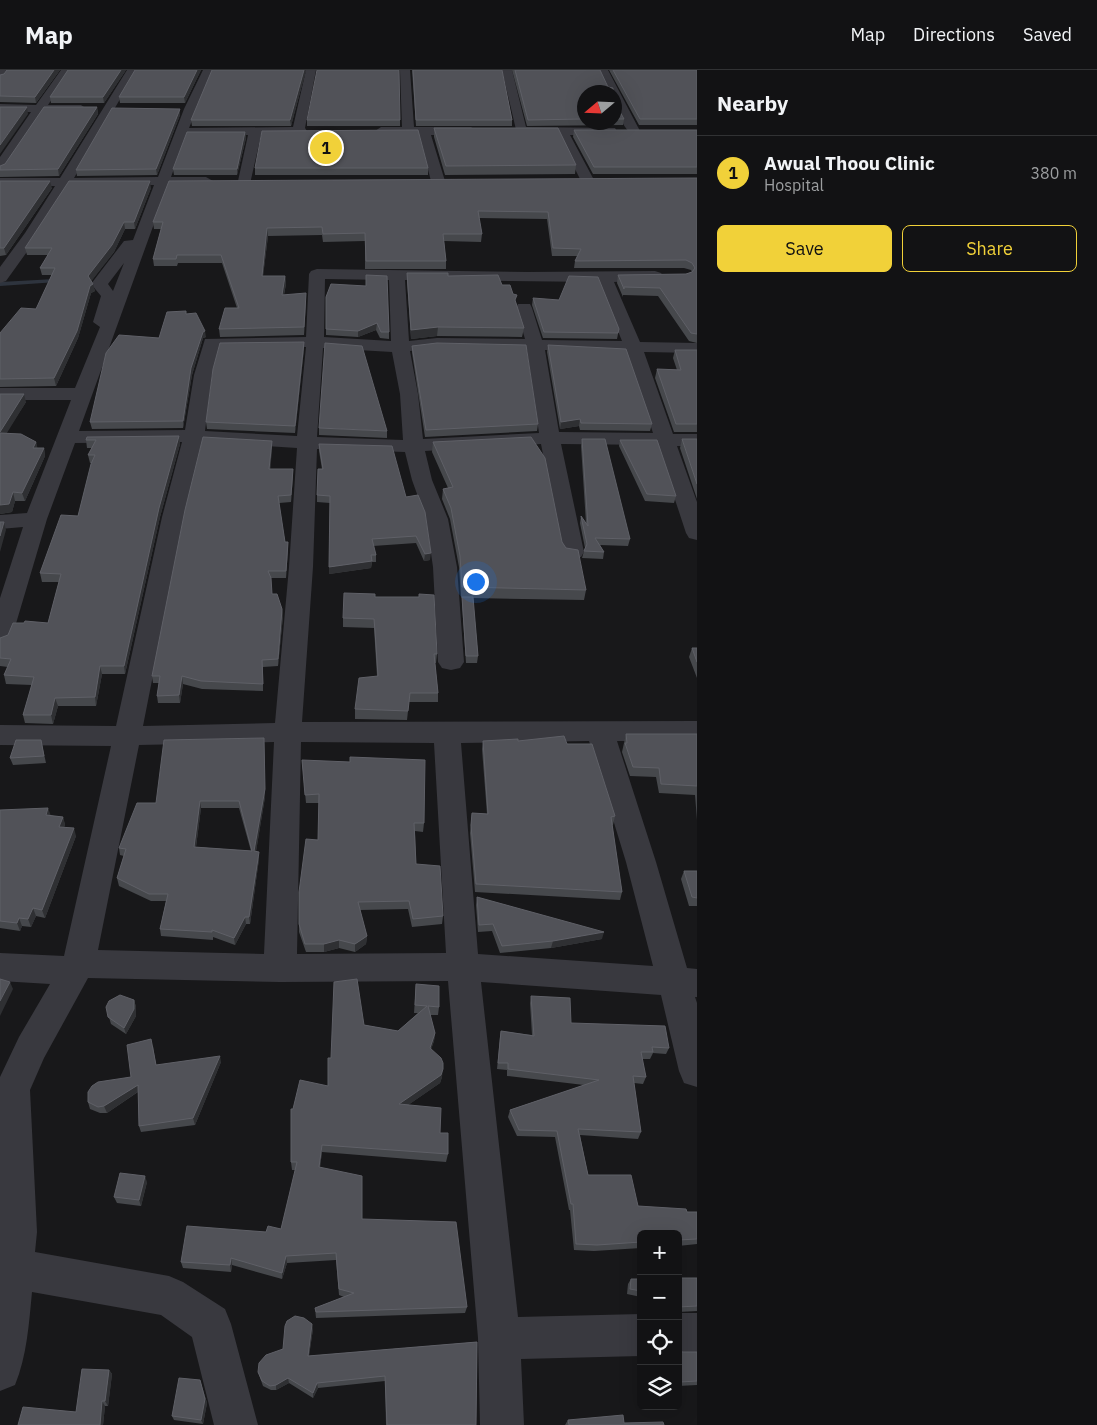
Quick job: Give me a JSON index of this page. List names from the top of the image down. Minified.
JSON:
{"north":"left","page":{"header":"Map","nav":["Map","Directions","Saved"],"heading":"Nearby","pins":"1","list":[{"mark":"1","name":"Awual Thoou Clinic","note":"Hospital","value":"380 m"}],"buttons":["Save","Share"],"map_buttons":["+","−"]}}
